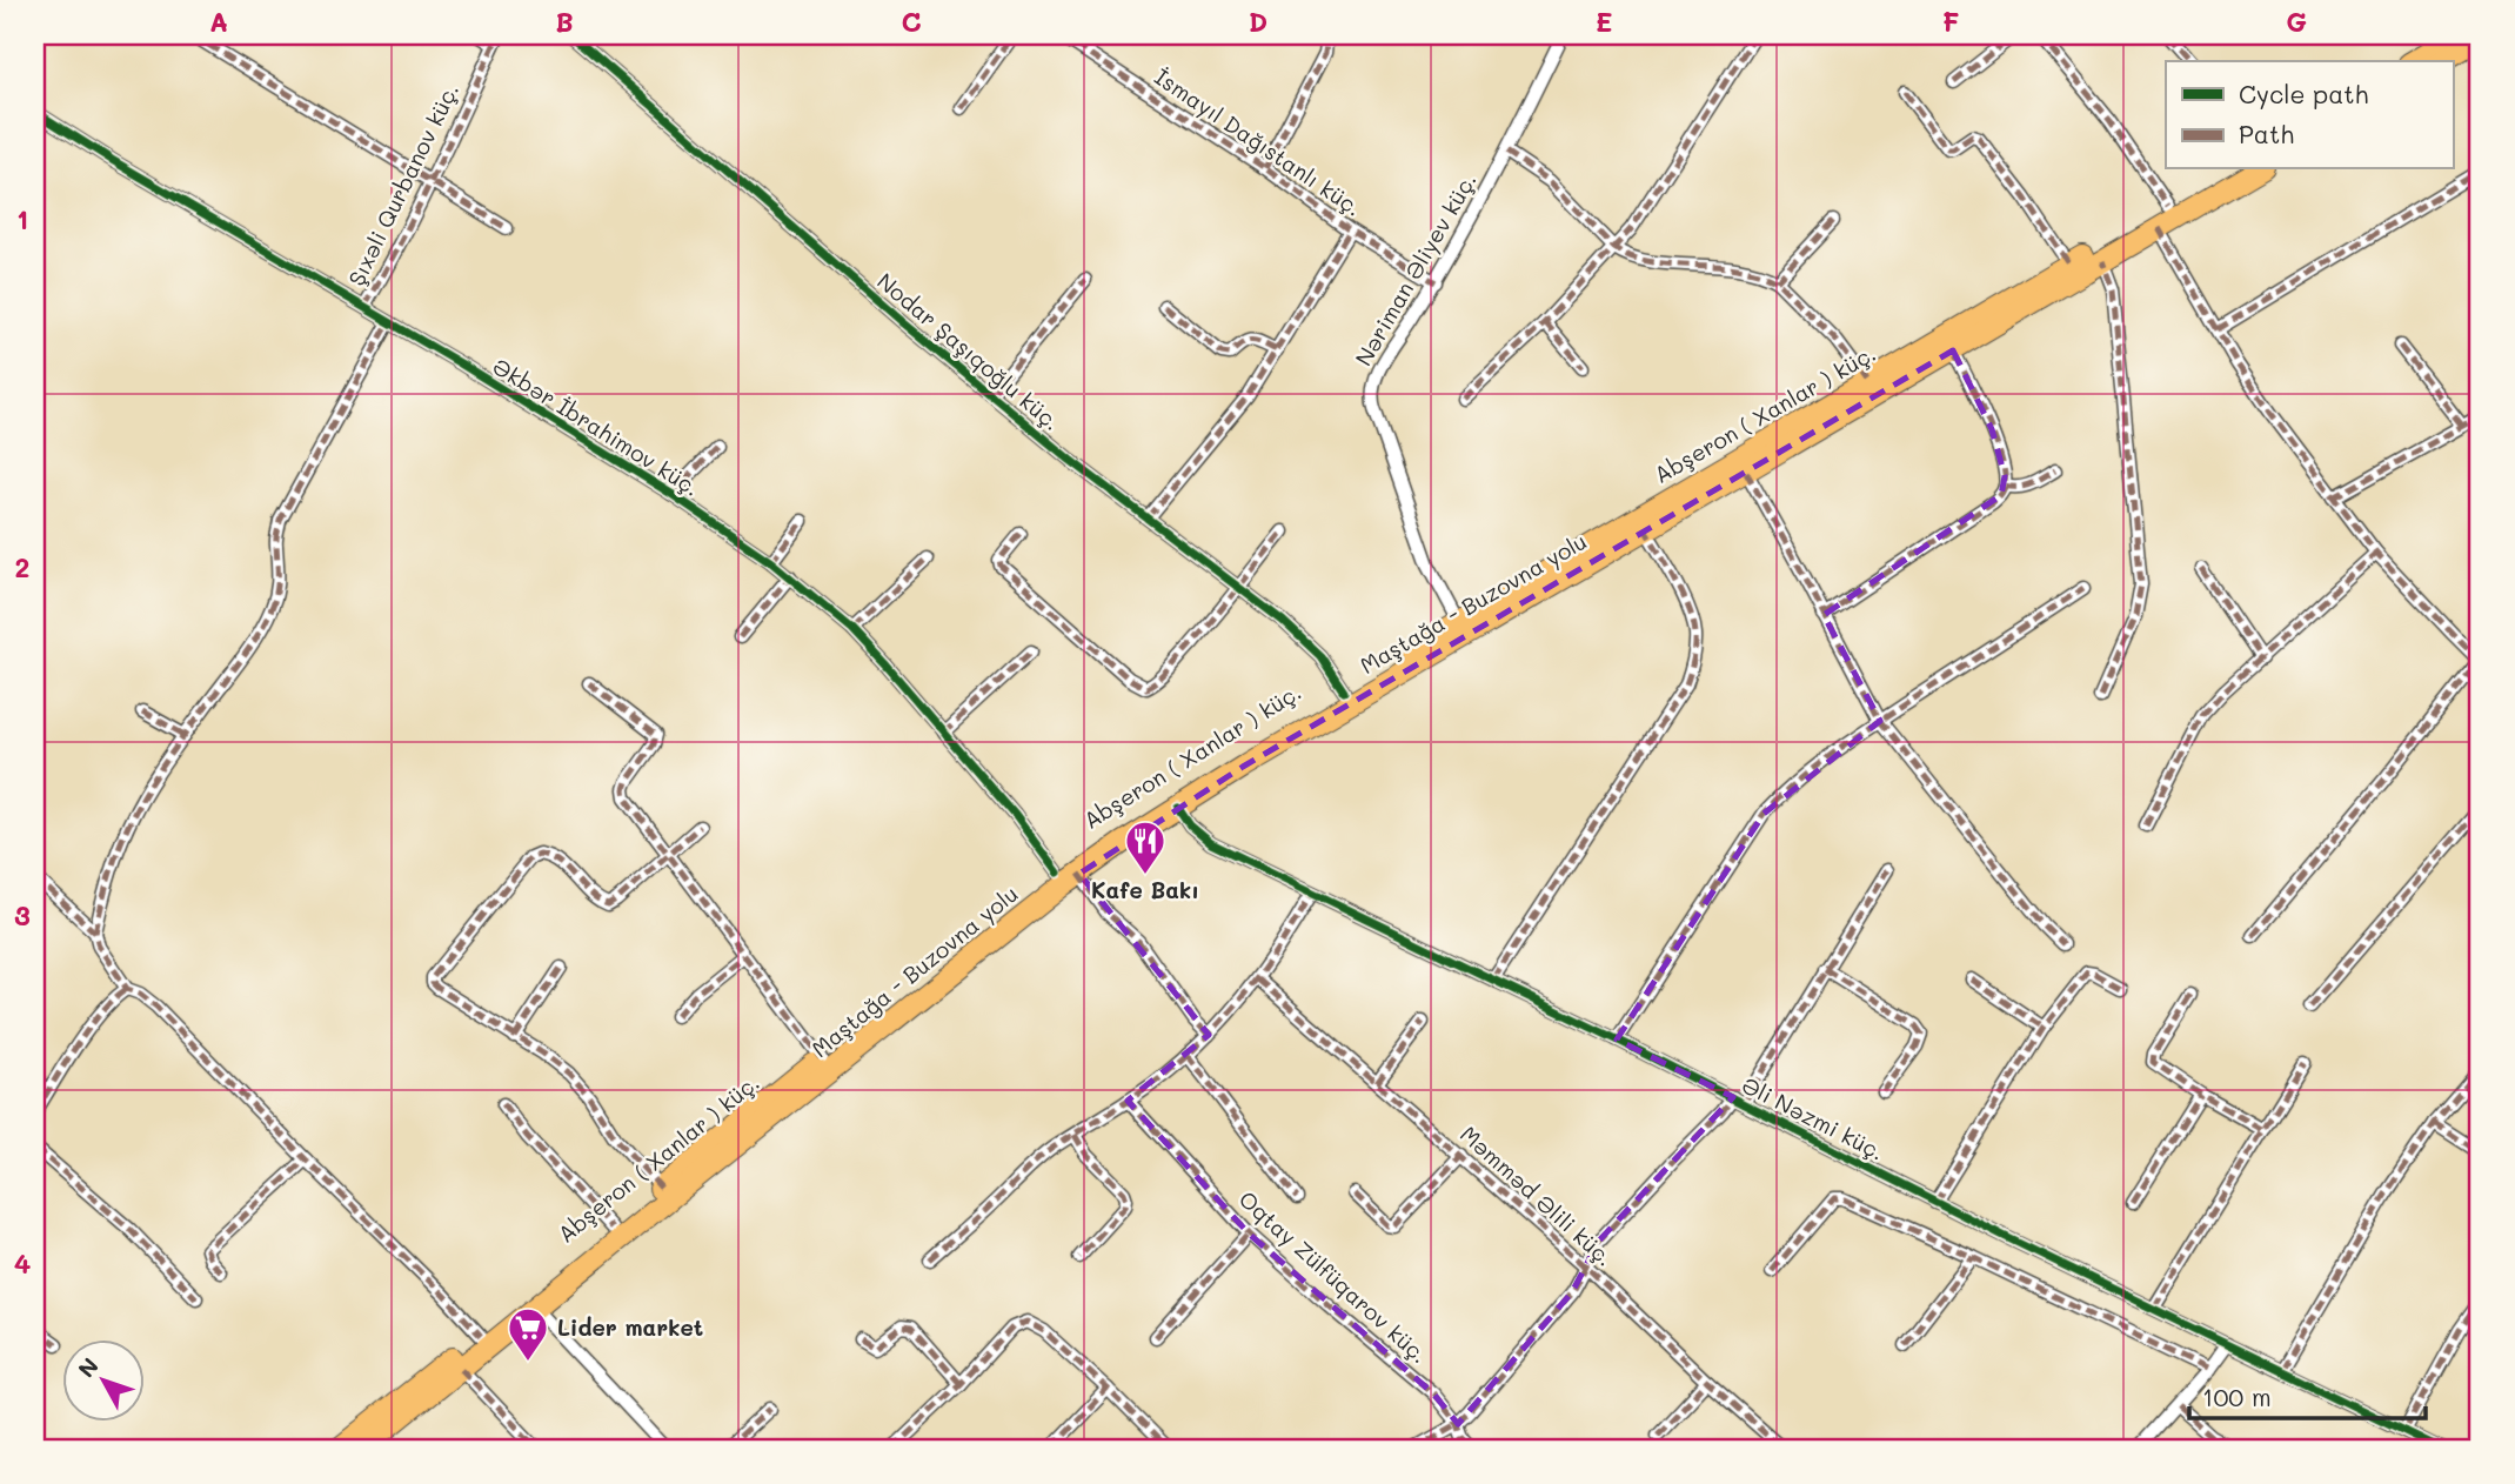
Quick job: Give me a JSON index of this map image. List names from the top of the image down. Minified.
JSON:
{"streets":{"main road":["Abşeron ( Xanlar ) küç.","Maştağa - Buzovna yolu"],"street":["İsmayıl Dağıstanlı küç.","Şıxəli Qurbanov küç.","Nəriman Əliyev küç.","Nodar Şaşıqoğlu küç.","Əkbər İbrahimov küç.","Əli Nəzmi küç.","Məmməd Əlili küç.","Oqtay Zülfüqarov küç."]},"crossings":[["İsmayıl Dağıstanlı küç.","Nəriman Əliyev küç."],["Şıxəli Qurbanov küç.","Əkbər İbrahimov küç."],["Nəriman Əliyev küç.","Abşeron ( Xanlar ) küç."],["Nodar Şaşıqoğlu küç.","Abşeron ( Xanlar ) küç."],["Abşeron ( Xanlar ) küç.","Əkbər İbrahimov küç."],["Abşeron ( Xanlar ) küç.","Maştağa - Buzovna yolu"],["Abşeron ( Xanlar ) küç.","Əli Nəzmi küç."],["Maştağa - Buzovna yolu","Əli Nəzmi küç."]],"places":{"restaurant":["Kafe Bakı"],"supermarket":["Lider market"]},"legend":["Cycle path","Path"],"scale_bar":"100 m","north":"top left","grid":{"columns":["A","B","C","D","E","F","G"],"rows":["1","2","3","4"]}}
